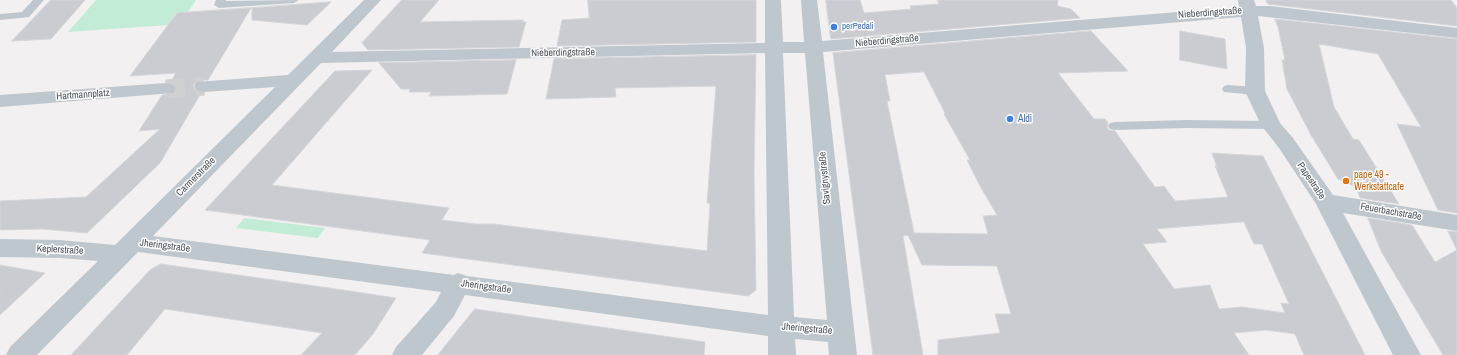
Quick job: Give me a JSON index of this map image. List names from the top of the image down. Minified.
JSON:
{"streets":{"street":["Nieberdingstraße","Hartmannplatz","Carmerstraße","Savignystraße","Papestraße","Feuerbachstraße","Jheringstraße","Keplerstraße"]},"crossings":[["Nieberdingstraße","Carmerstraße"],["Nieberdingstraße","Savignystraße"],["Nieberdingstraße","Papestraße"],["Carmerstraße","Jheringstraße"],["Carmerstraße","Keplerstraße"],["Savignystraße","Jheringstraße"],["Papestraße","Feuerbachstraße"],["Jheringstraße","Keplerstraße"]],"places":["perPedali","Aldi","pape 49 - Werkstattcafe"]}
